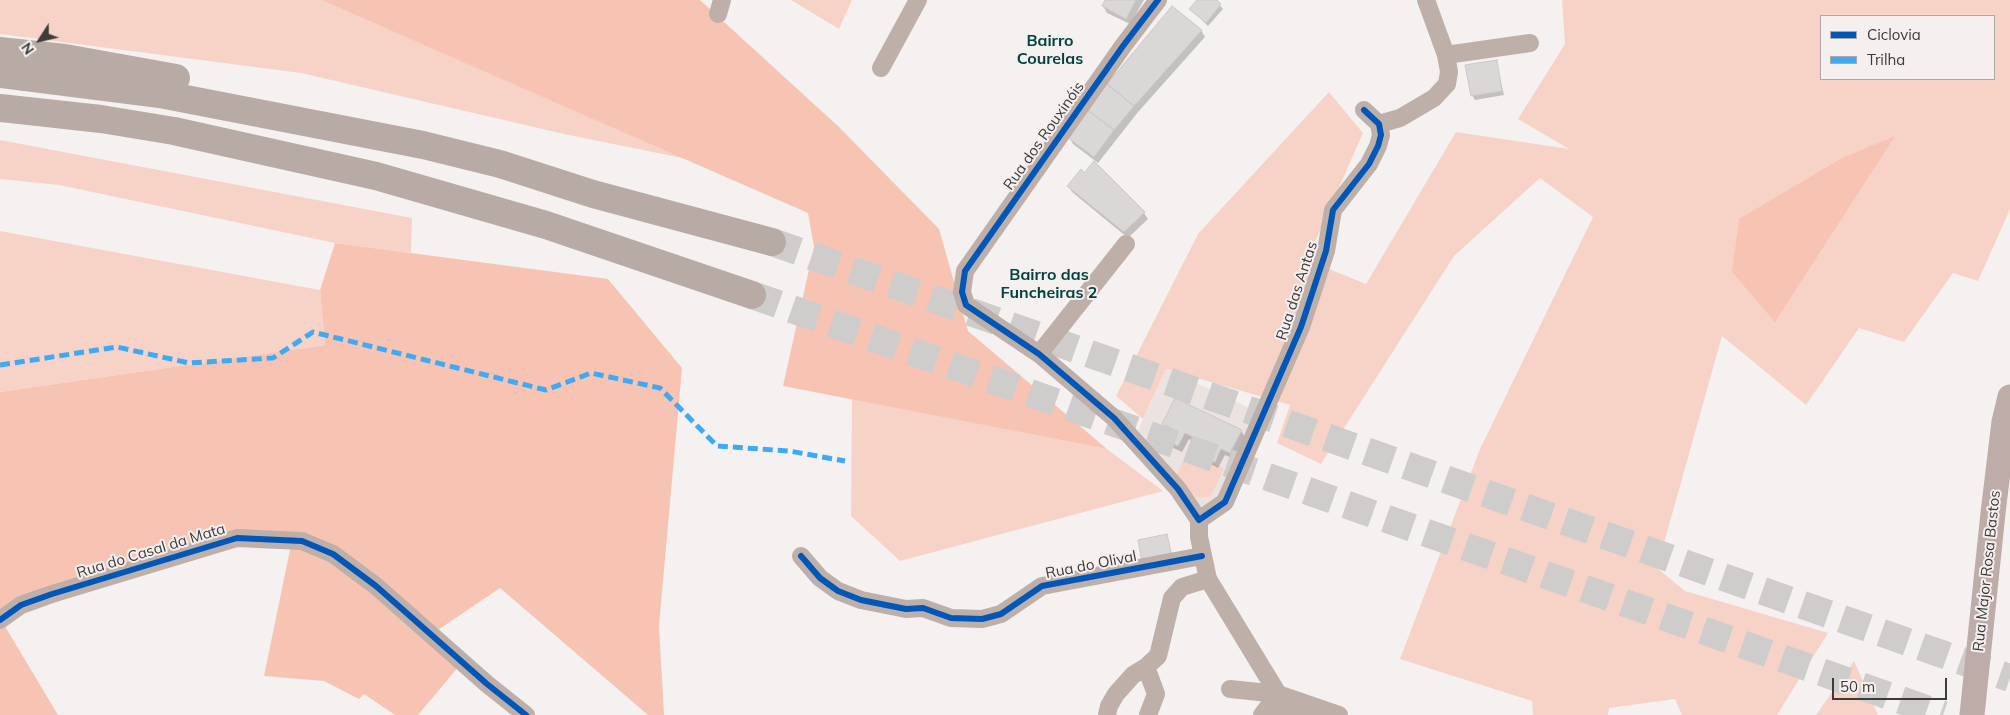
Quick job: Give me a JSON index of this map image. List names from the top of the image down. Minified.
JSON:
{"streets":{"main road":["Rua Major Rosa Bastos"],"street":["Rua dos Rouxinóis","Rua das Antas","Rua do Casal da Mata","Rua do Olival"]},"districts":["Bairro Courelas","Bairro das Funcheiras 2"],"legend":["Ciclovia","Trilha"],"scale_bar":"50 m","north":"bottom left"}
